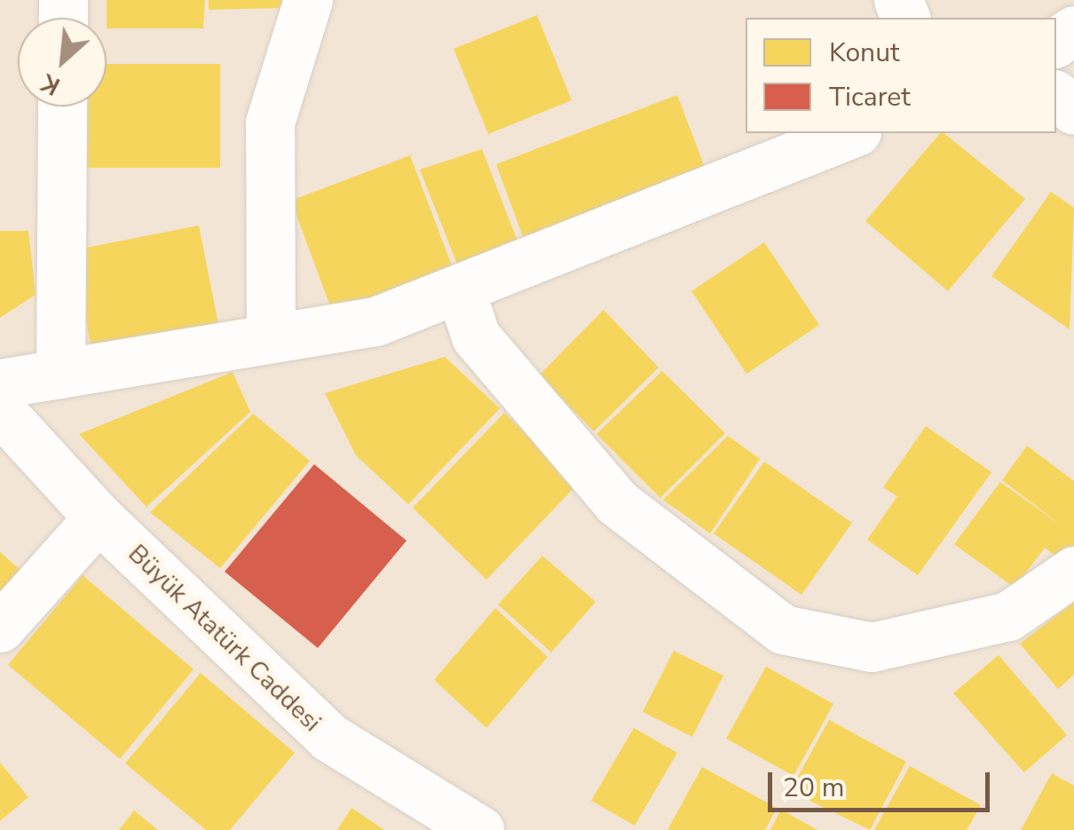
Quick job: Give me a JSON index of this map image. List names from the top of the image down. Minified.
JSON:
{"streets":{"street":["Büyük Atatürk Caddesi"]},"legend":["Konut","Ticaret"],"scale_bar":"20 m","north":"bottom left"}
